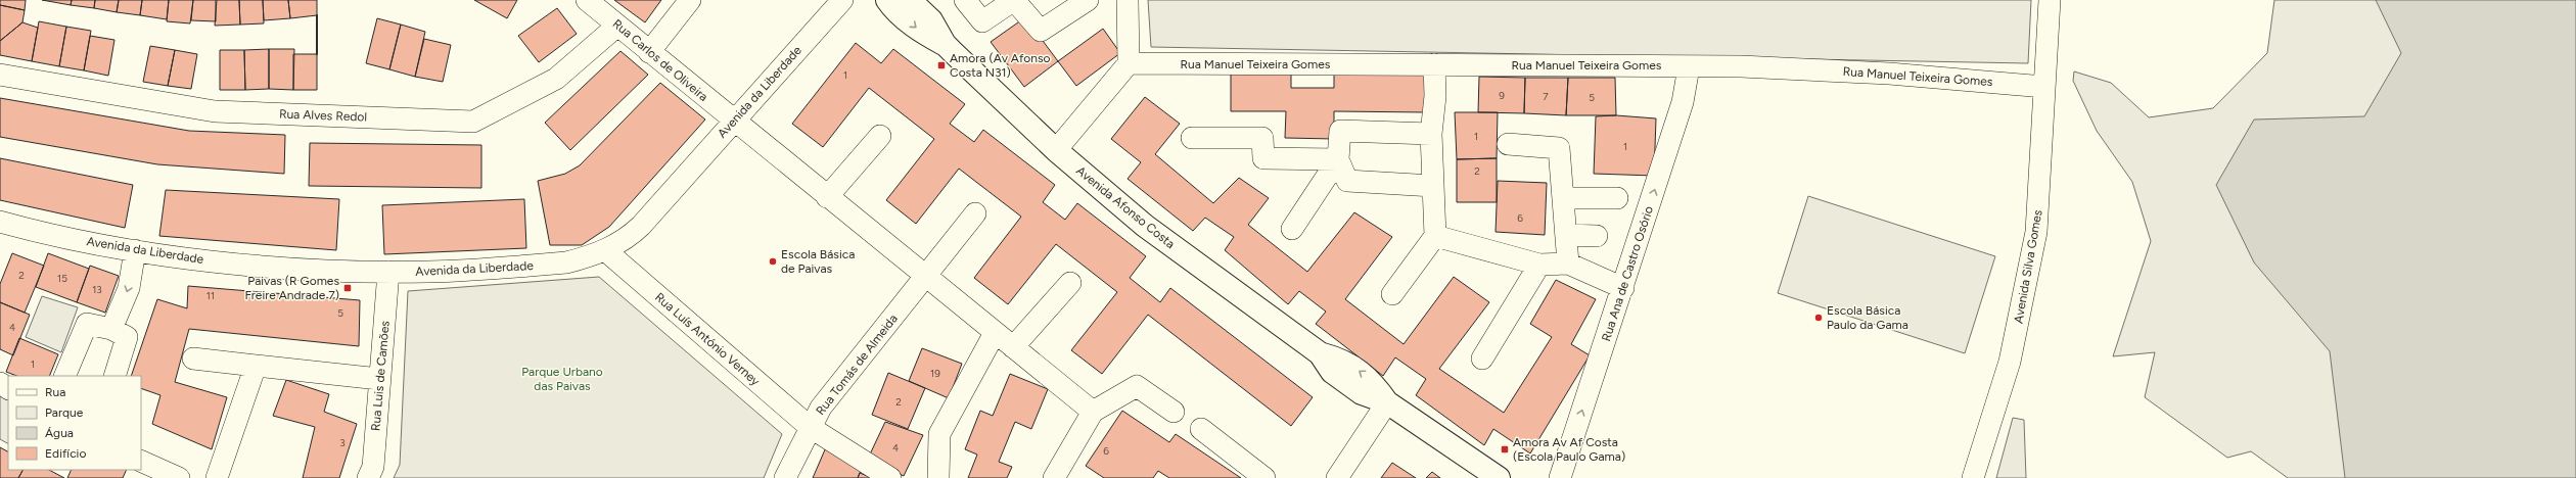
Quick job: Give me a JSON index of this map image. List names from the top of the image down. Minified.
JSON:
{"streets":{"main road":["Avenida Afonso Costa"],"street":["Rua Carlos de Oliveira","Rua Manuel Teixeira Gomes","Avenida da Liberdade","Rua Alves Redol","Avenida Silva Gomes","Rua Ana de Castro Osório","Rua Luís António Verney","Rua Tomás de Almeida","Rua Luis de Camões"]},"crossings":[["Rua Carlos de Oliveira","Avenida da Liberdade"],["Rua Carlos de Oliveira","Rua Alves Redol"],["Rua Carlos de Oliveira","Rua Tomás de Almeida"],["Rua Manuel Teixeira Gomes","Avenida Silva Gomes"],["Rua Manuel Teixeira Gomes","Rua Ana de Castro Osório"],["Avenida da Liberdade","Rua Luís António Verney"],["Avenida da Liberdade","Rua Luis de Camões"],["Rua Luís António Verney","Rua Tomás de Almeida"]],"parks":["Parque Urbano das Paivas"],"places":{"transit":["Amora (Av Afonso Costa N31)","Paivas (R Gomes Freire Andrade 7)","Amora Av Af Costa (Escola Paulo Gama)"],"other":["Escola Básica de Paivas","Escola Básica Paulo da Gama"]},"house_numbers":["1","9","7","5","1","1","2","6","2","15","13","11","5","4","1","19","2","3","4","6"],"legend":["Rua","Parque","Água","Edifício"]}
